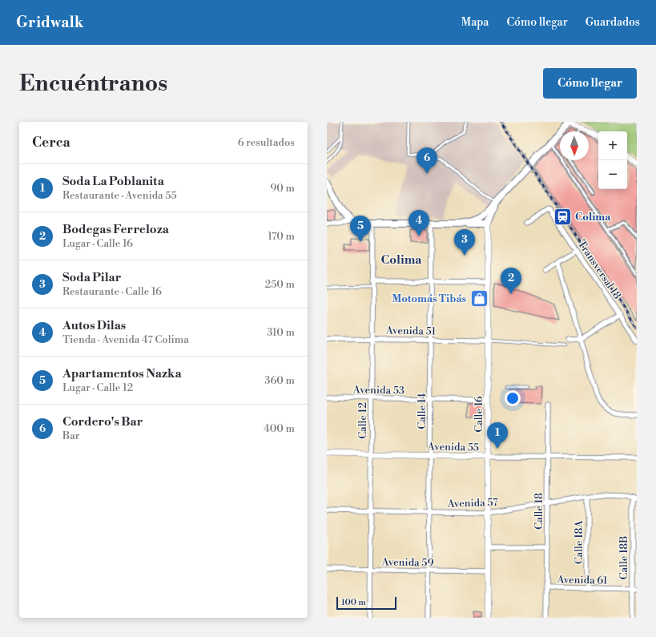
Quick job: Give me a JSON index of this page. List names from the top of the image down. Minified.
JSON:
{"streets":{"street":["Transversal 18","Avenida 51","Avenida 53","Calle 14","Calle 16","Calle 12","Avenida 55","Avenida 57","Calle 18","Calle 18A","Calle 18B","Avenida 59","Avenida 61"]},"crossings":[["Avenida 51","Calle 14"],["Avenida 51","Calle 16"],["Avenida 51","Calle 12"],["Avenida 53","Calle 14"],["Avenida 53","Calle 16"],["Avenida 53","Calle 12"],["Calle 14","Avenida 55"],["Calle 14","Avenida 57"],["Calle 14","Avenida 59"],["Calle 16","Avenida 55"],["Calle 16","Avenida 57"],["Calle 16","Avenida 59"],["Calle 12","Avenida 55"],["Calle 12","Avenida 57"],["Calle 12","Avenida 59"],["Avenida 55","Calle 18"],["Avenida 57","Calle 18"],["Avenida 57","Calle 18A"],["Avenida 57","Calle 18B"],["Calle 18","Avenida 61"],["Calle 18A","Avenida 61"],["Calle 18B","Avenida 61"]],"districts":["Colima"],"places":{"station":["Colima"],"shop":["Motomás Tibás"]},"scale_bar":"100 m","north":"bottom","page":{"header":"Gridwalk","nav":["Mapa","Cómo llegar","Guardados"],"buttons":"Cómo llegar","title":"Encuéntranos","heading":["Cerca","6 resultados"],"map_buttons":["+","−"],"pins":["6","4","5","3","2","1"],"list":[{"mark":"1","name":"Soda La Poblanita","note":"Restaurante · Avenida 55","value":"90 m"},{"mark":"2","name":"Bodegas Ferreloza","note":"Lugar · Calle 16","value":"170 m"},{"mark":"3","name":"Soda Pilar","note":"Restaurante · Calle 16","value":"250 m"},{"mark":"4","name":"Autos Dilas","note":"Tienda · Avenida 47 Colima","value":"310 m"},{"mark":"5","name":"Apartamentos Nazka","note":"Lugar · Calle 12","value":"360 m"},{"mark":"6","name":"Cordero's Bar","note":"Bar","value":"400 m"}],"scale":"100 m"}}
